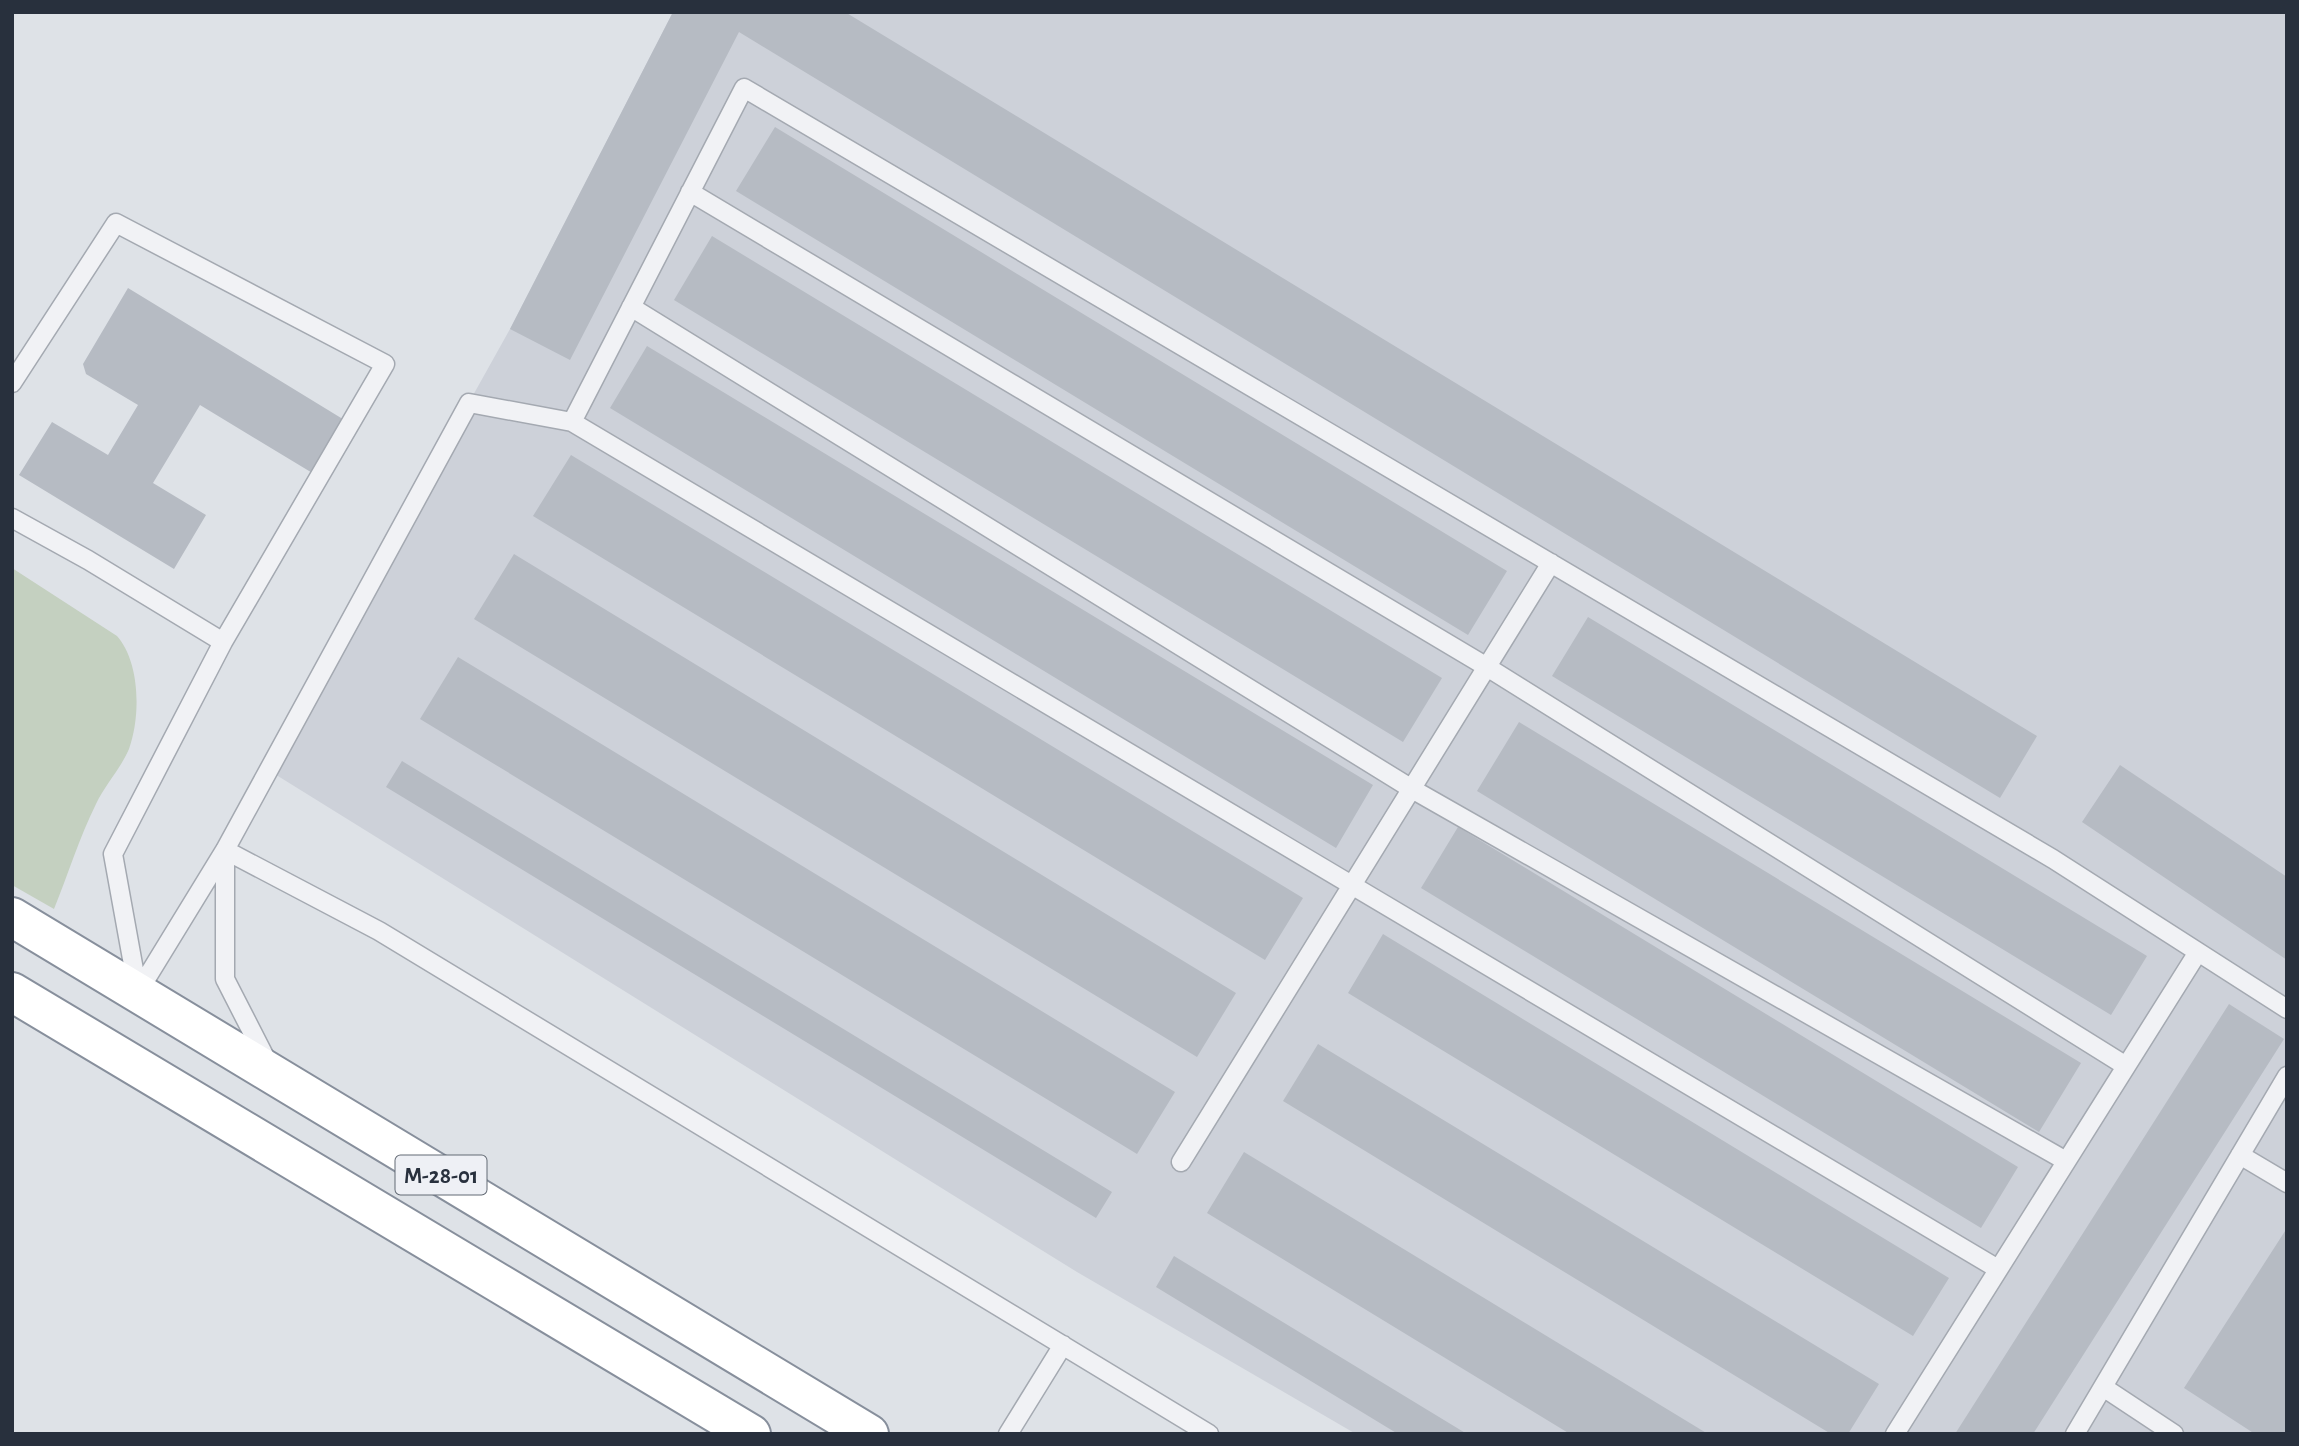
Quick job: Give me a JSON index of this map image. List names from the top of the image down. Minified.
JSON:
{"streets":{"highway":["М-28-01"]}}
